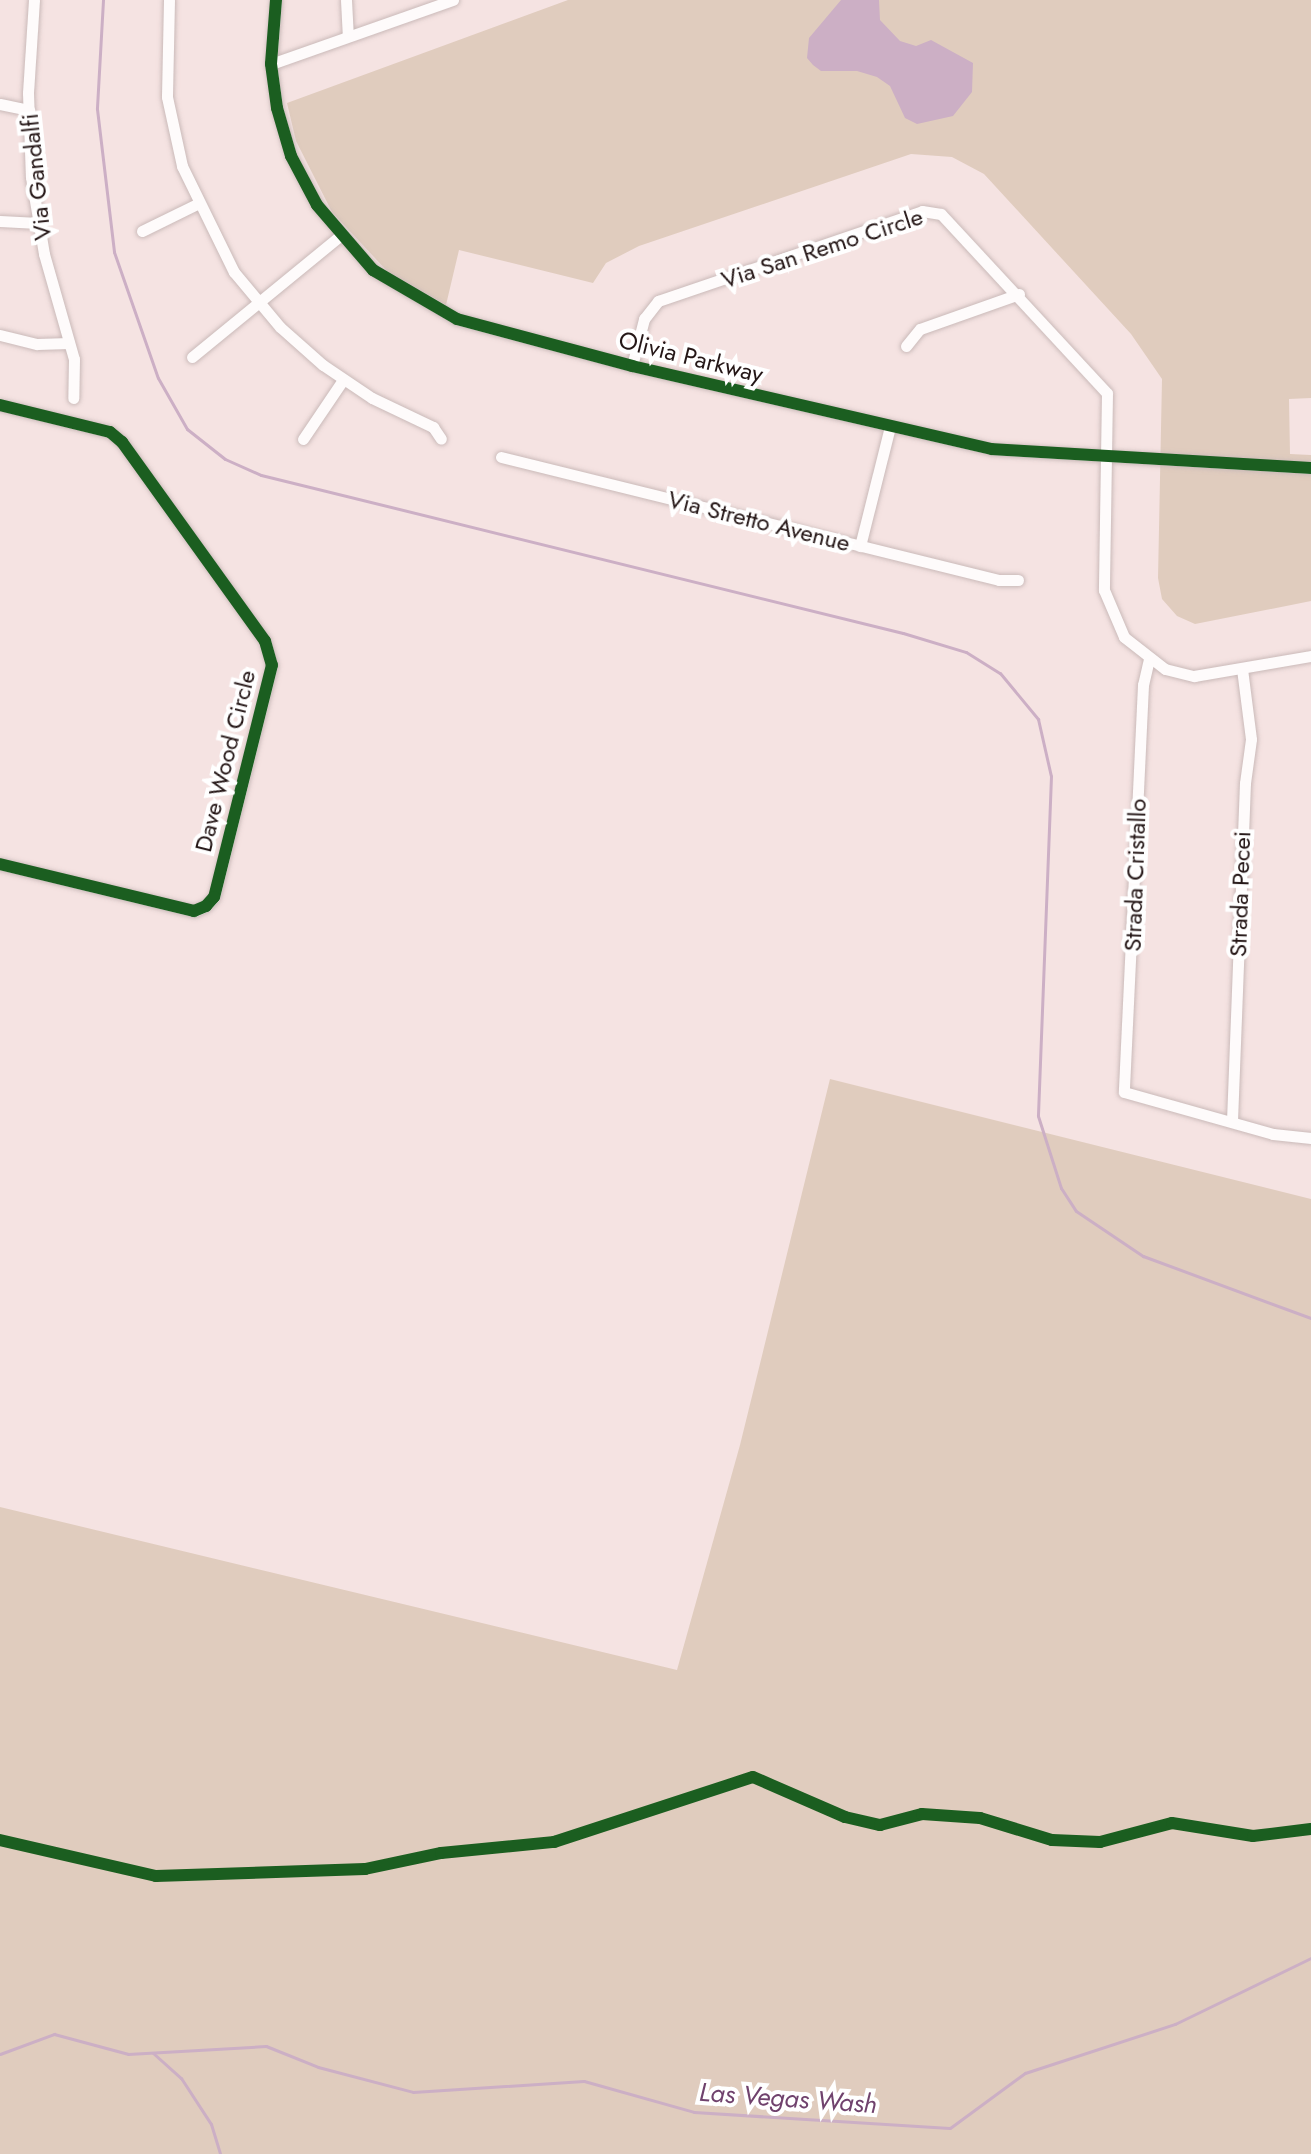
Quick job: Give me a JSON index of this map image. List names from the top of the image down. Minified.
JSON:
{"streets":{"street":["Via Gandalfi","Via San Remo Circle","Olivia Parkway","Via Stretto Avenue","Dave Wood Circle","Strada Cristallo","Strada Pecei"]},"crossings":[["Via San Remo Circle","Olivia Parkway"],["Via San Remo Circle","Strada Cristallo"],["Strada Cristallo","Strada Pecei"]],"water":["Las Vegas Wash"]}
